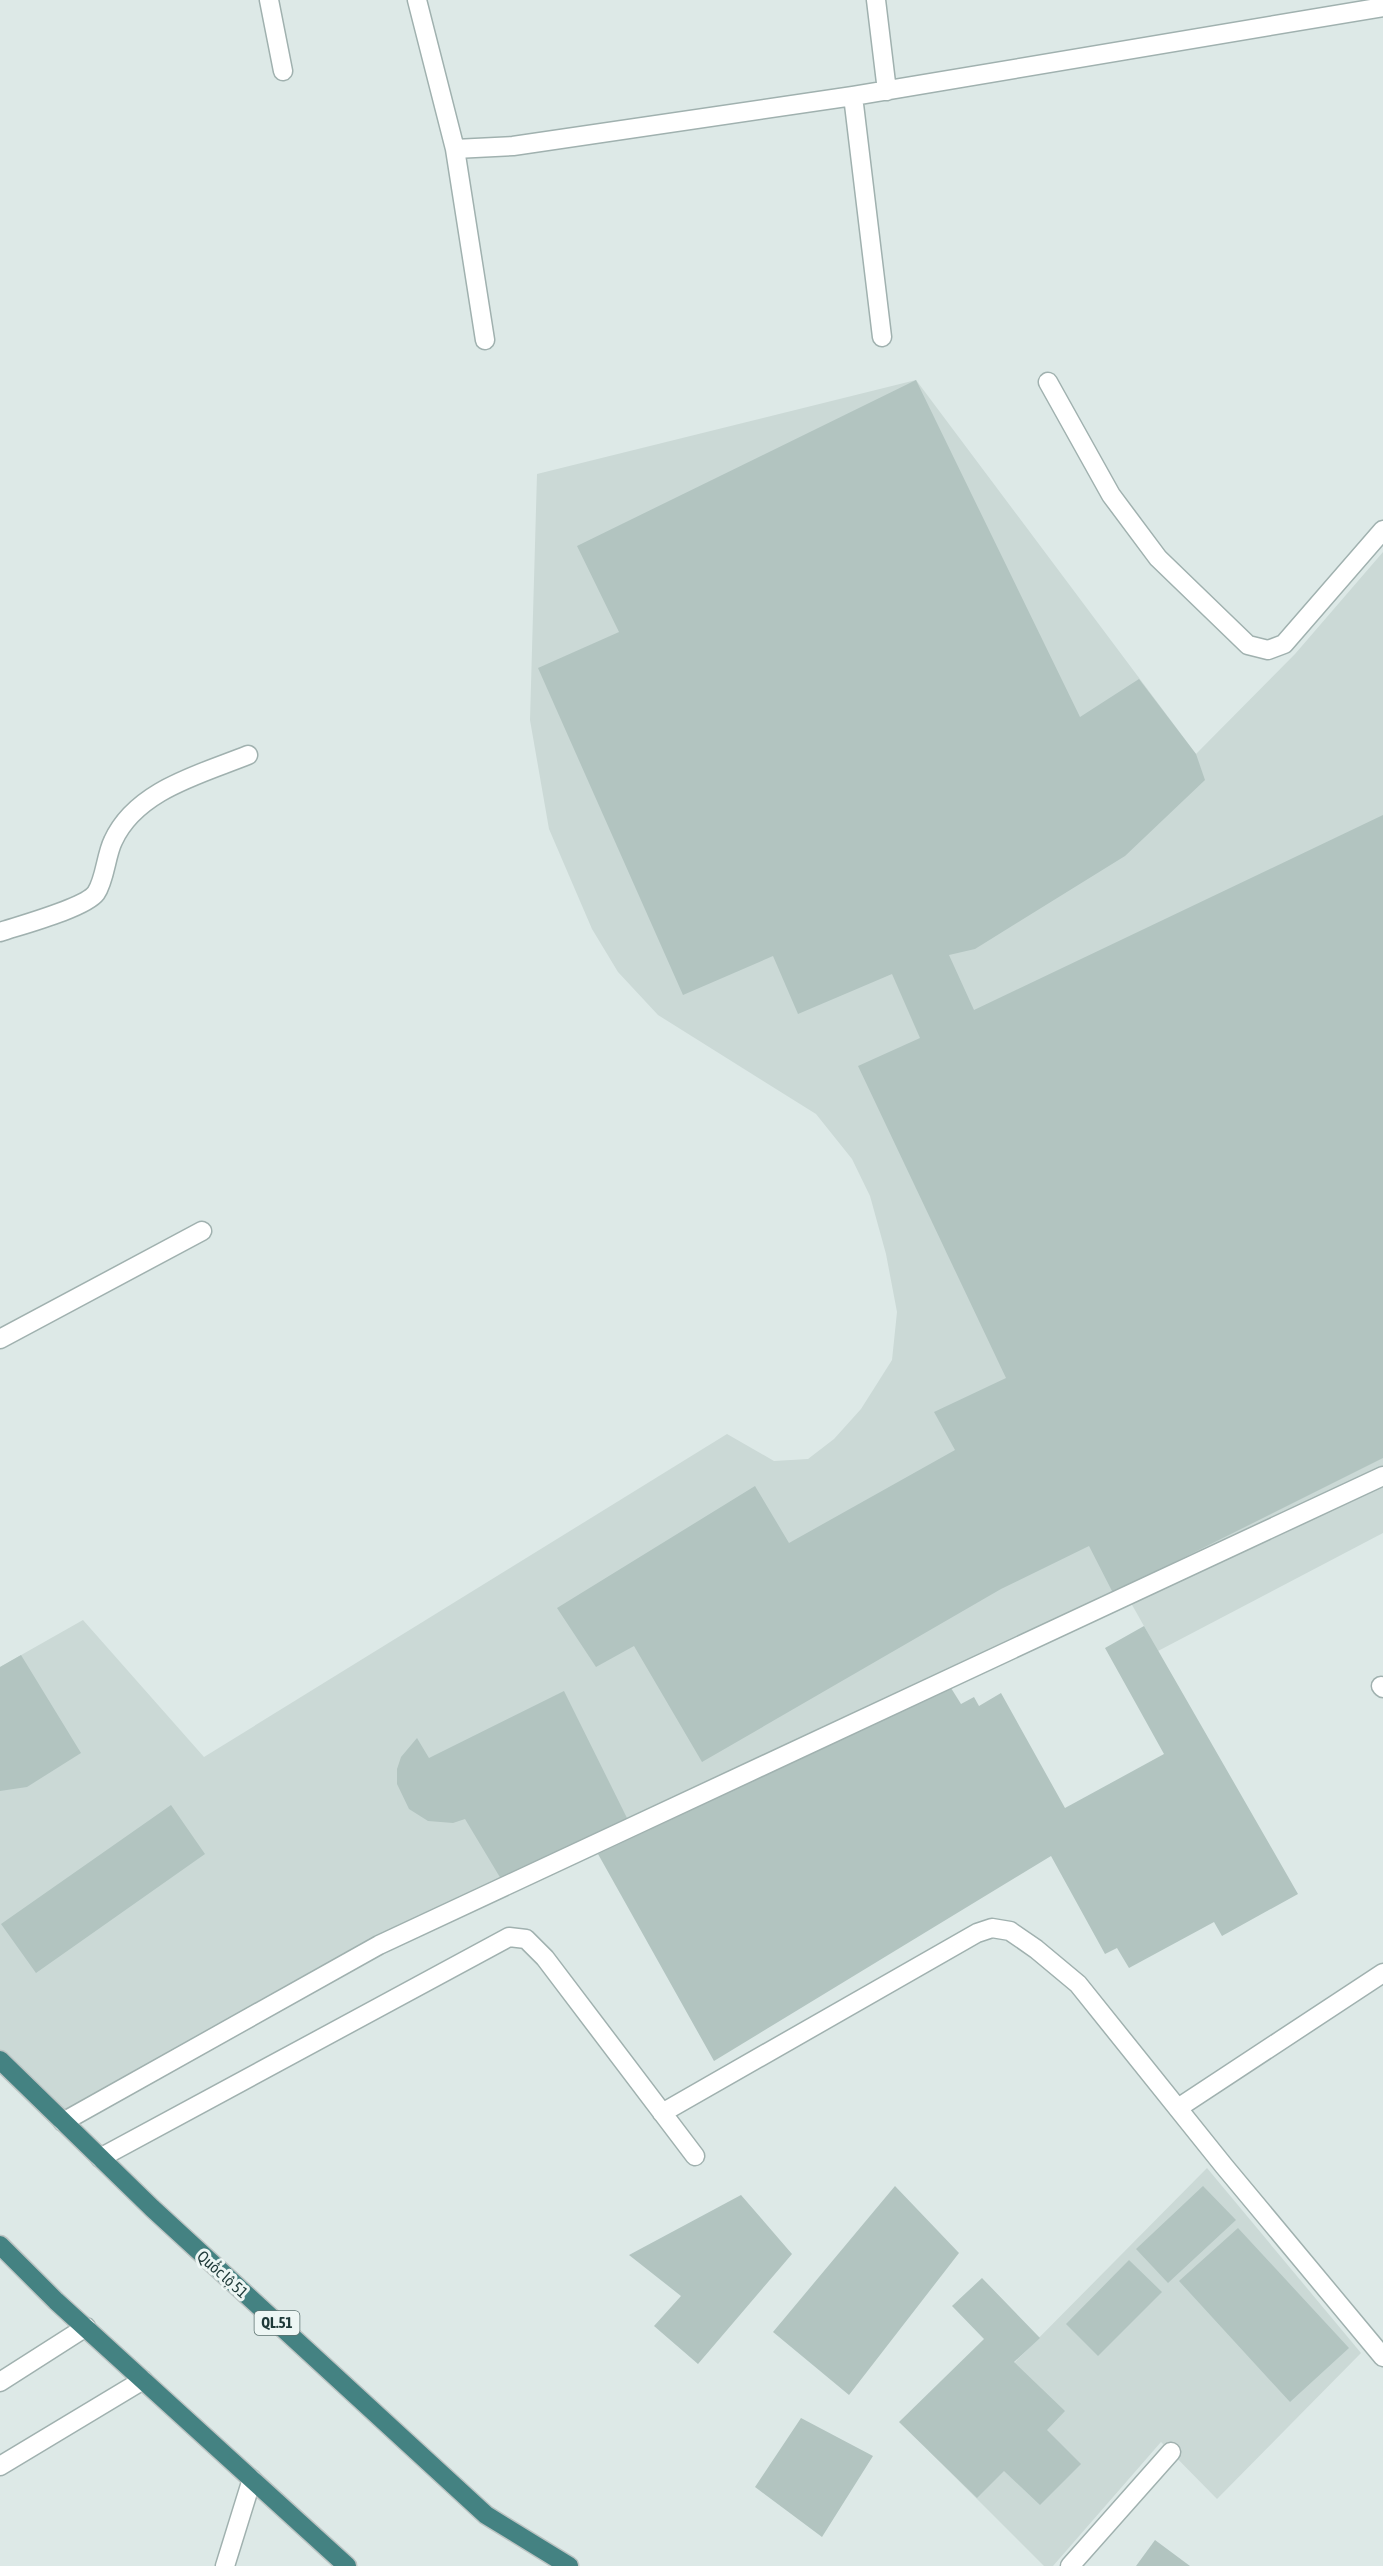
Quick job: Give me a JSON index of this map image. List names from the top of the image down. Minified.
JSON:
{"streets":{"highway":["Quốc lộ 51","QL.51"]}}
